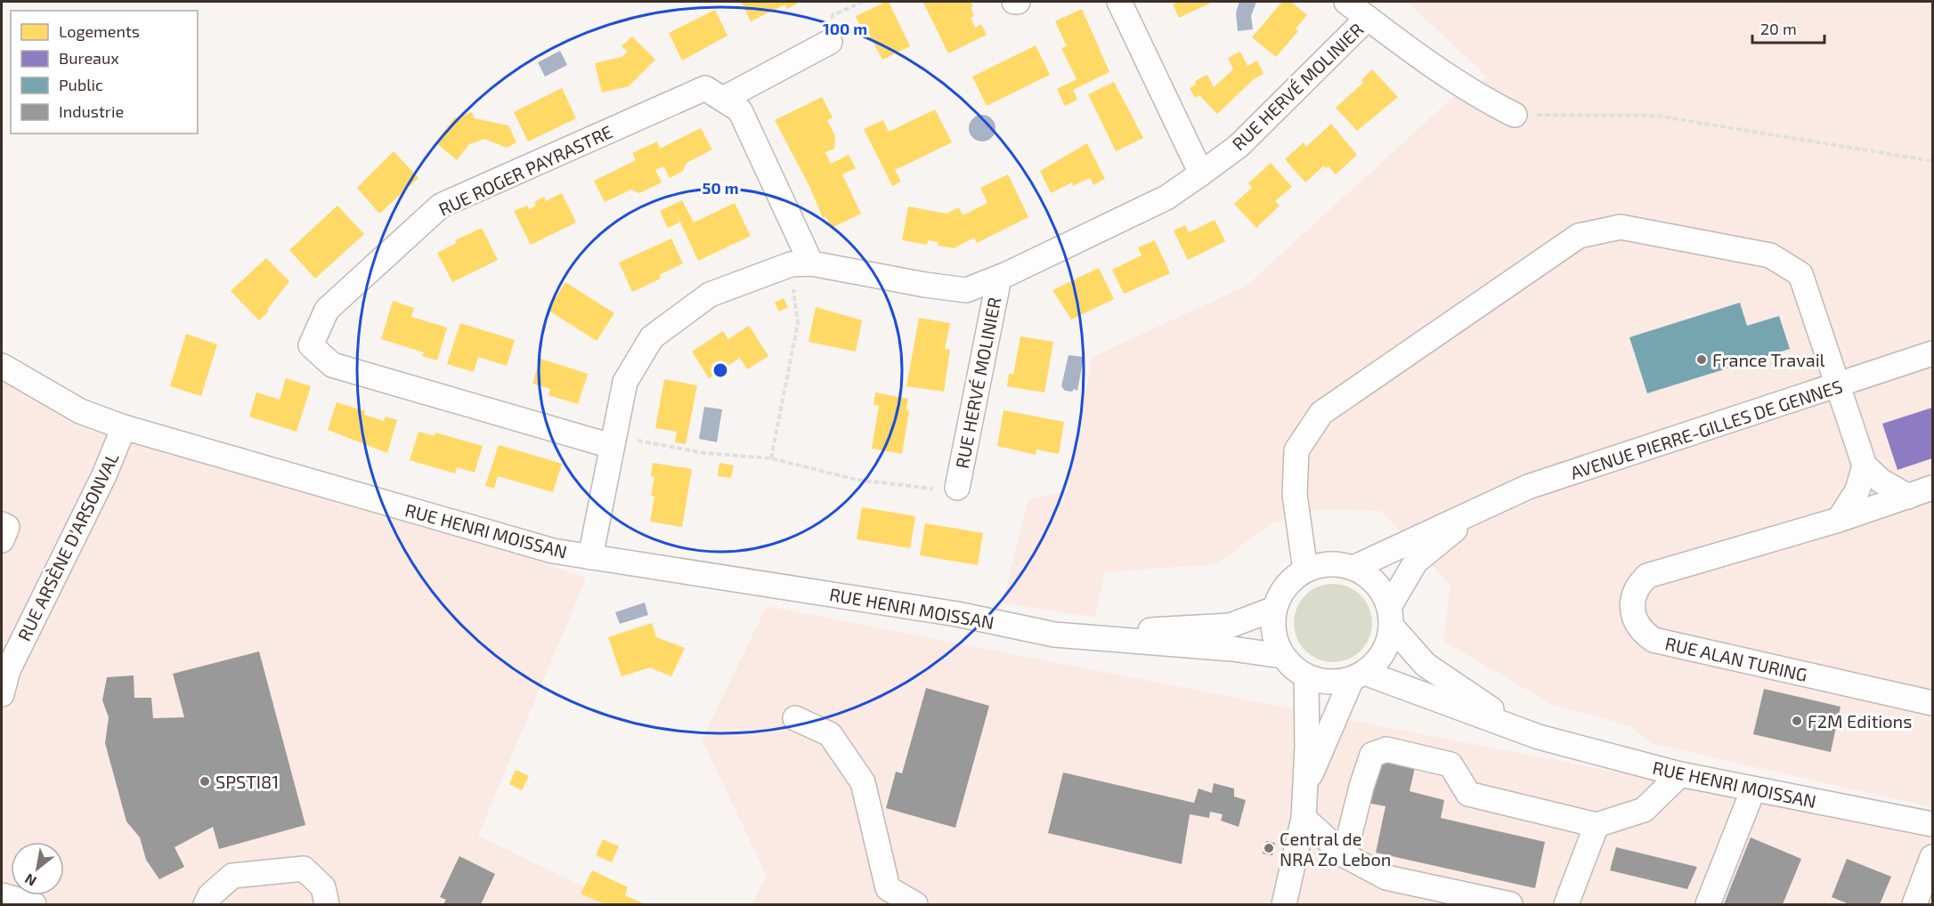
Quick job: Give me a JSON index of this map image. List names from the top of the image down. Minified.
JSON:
{"streets":{"street":["RUE HERVÉ MOLINIER","RUE ROGER PAYRASTRE","AVENUE PIERRE-GILLES DE GENNES","RUE HENRI MOISSAN","RUE ARSÈNE D'ARSONVAL","RUE ALAN TURING"]},"crossings":[["RUE HERVÉ MOLINIER","RUE ROGER PAYRASTRE"],["AVENUE PIERRE-GILLES DE GENNES","RUE HENRI MOISSAN"],["RUE HENRI MOISSAN","RUE ARSÈNE D'ARSONVAL"]],"places":["France Travail","F2M Editions","SPSTI81","Central de NRA Zo Lebon"],"legend":["Logements","Bureaux","Public","Industrie"],"scale_bar":"20 m","north":"bottom left","rings":["100 m","50 m"]}
